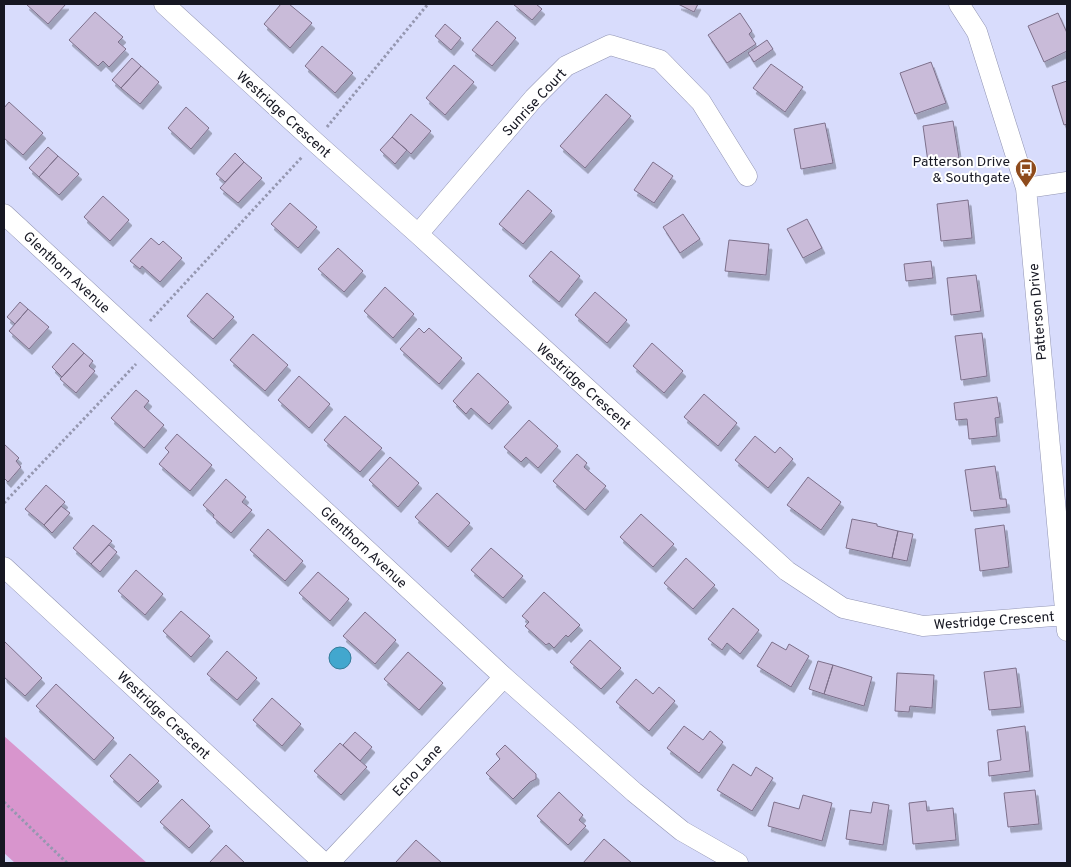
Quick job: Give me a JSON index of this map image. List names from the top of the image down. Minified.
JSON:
{"streets":{"street":["Sunrise Court","Westridge Crescent","Glenthorn Avenue","Patterson Drive","Echo Lane"]},"crossings":[["Sunrise Court","Westridge Crescent"],["Westridge Crescent","Patterson Drive"],["Glenthorn Avenue","Echo Lane"]],"places":{"bus stop":["Patterson Drive & Southgate"]}}
